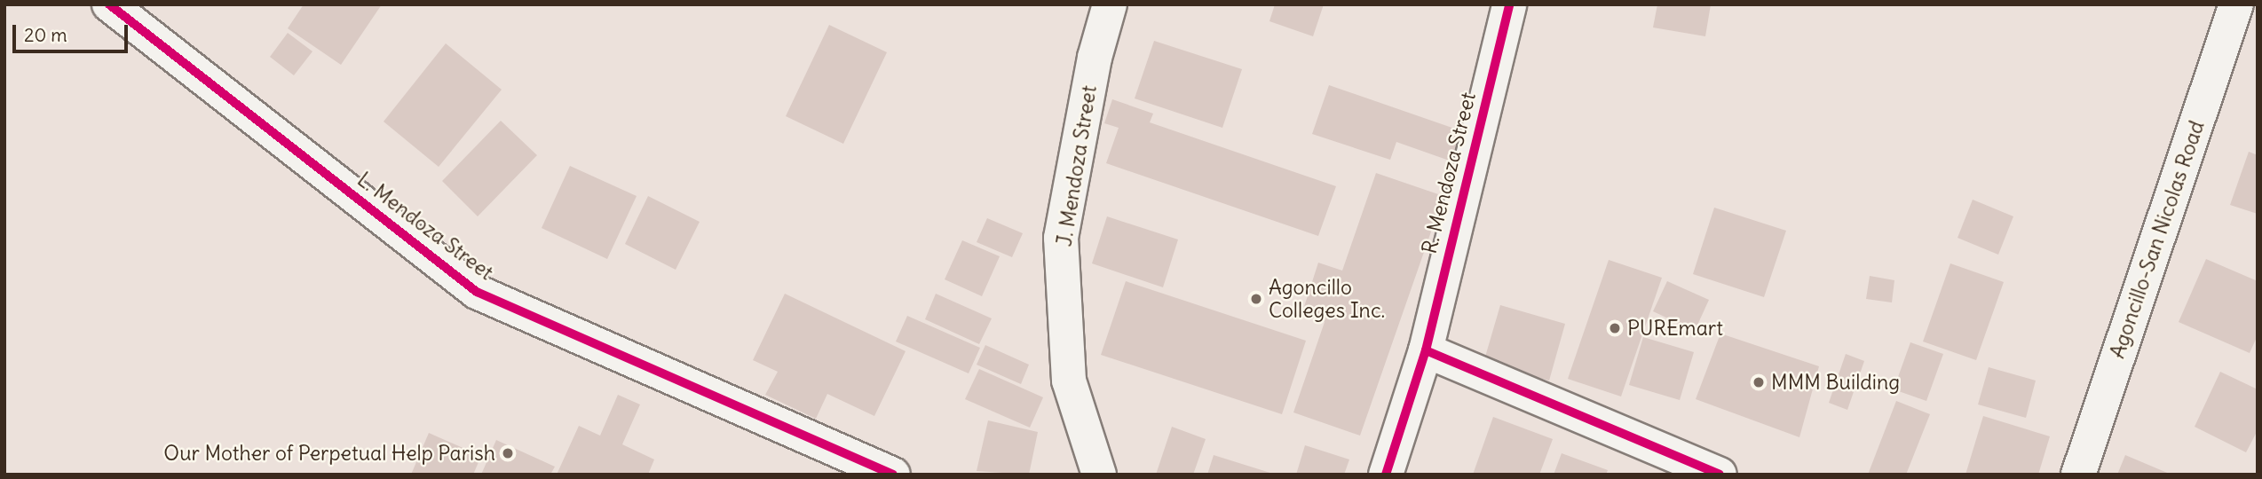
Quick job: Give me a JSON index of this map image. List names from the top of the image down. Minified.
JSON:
{"streets":{"street":["J. Mendoza Street","R. Mendoza Street","L. Mendoza Street","Agoncillo-San Nicolas Road"]},"places":["Agoncillo Colleges Inc.","PUREmart","MMM Building","Our Mother of Perpetual Help Parish"],"scale_bar":"20 m"}
